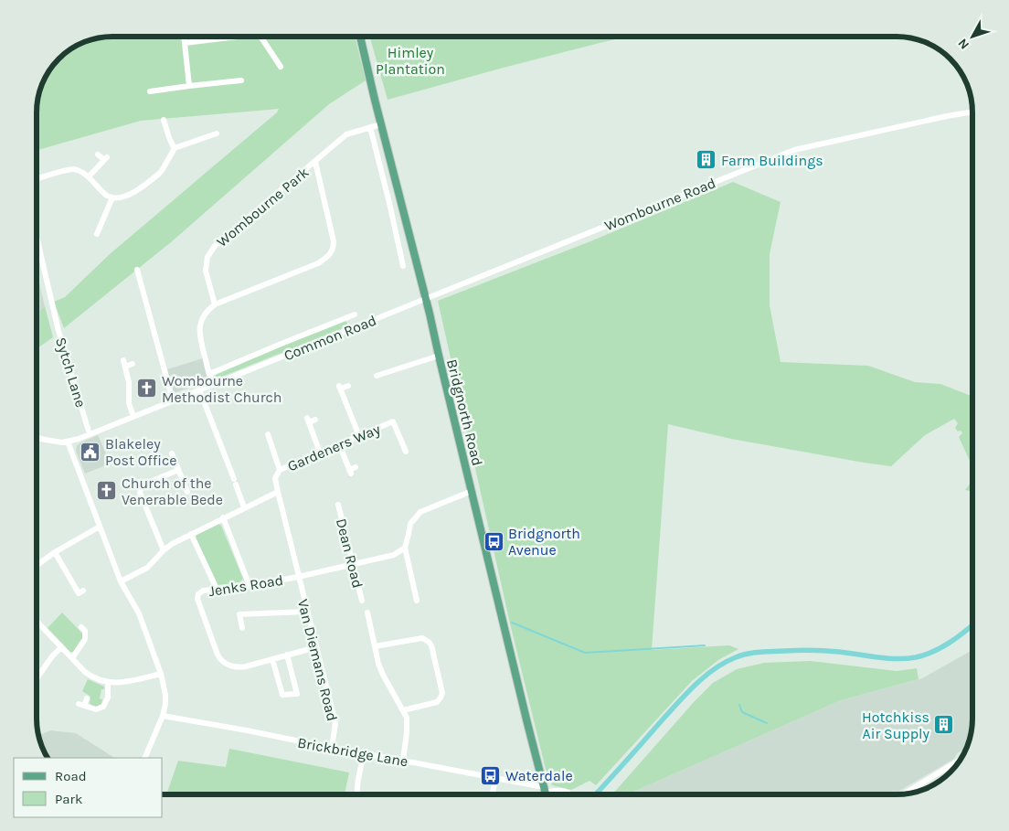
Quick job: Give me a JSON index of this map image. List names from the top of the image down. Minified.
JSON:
{"streets":{"main road":["Bridgnorth Road"],"street":["Wombourne Road","Wombourne Park","Common Road","Sytch Lane","Gardeners Way","Dean Road","Jenks Road","Van Diemans Road","Brickbridge Lane"]},"crossings":[["Wombourne Road","Common Road"],["Wombourne Road","Bridgnorth Road"],["Wombourne Park","Common Road"],["Wombourne Park","Bridgnorth Road"],["Common Road","Sytch Lane"],["Common Road","Bridgnorth Road"],["Bridgnorth Road","Brickbridge Lane"],["Gardeners Way","Van Diemans Road"],["Jenks Road","Van Diemans Road"],["Van Diemans Road","Brickbridge Lane"]],"parks":["Himley Plantation"],"places":{"building":["Farm Buildings","Hotchkiss Air Supply"],"church":["Wombourne Methodist Church","Church of the Venerable Bede"],"public building":["Blakeley Post Office"],"bus stop":["Bridgnorth Avenue","Waterdale"]},"legend":["Road","Park"],"north":"bottom left"}
